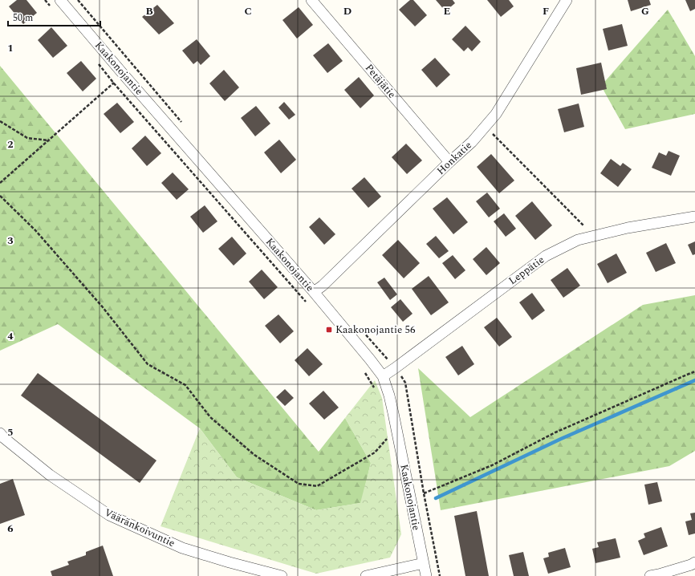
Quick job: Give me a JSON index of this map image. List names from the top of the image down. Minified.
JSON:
{"streets":{"street":["Kaakonojantie","Petäjätie","Honkatie","Leppätie","Vääränkoivuntie"]},"crossings":[["Kaakonojantie","Honkatie"],["Kaakonojantie","Leppätie"],["Petäjätie","Honkatie"]],"places":{"transit":["Kaakonojantie 56"]},"scale_bar":"50 m","grid":{"columns":["B","C","D","E","F","G"],"rows":["1","2","3","4","5","6"]}}
